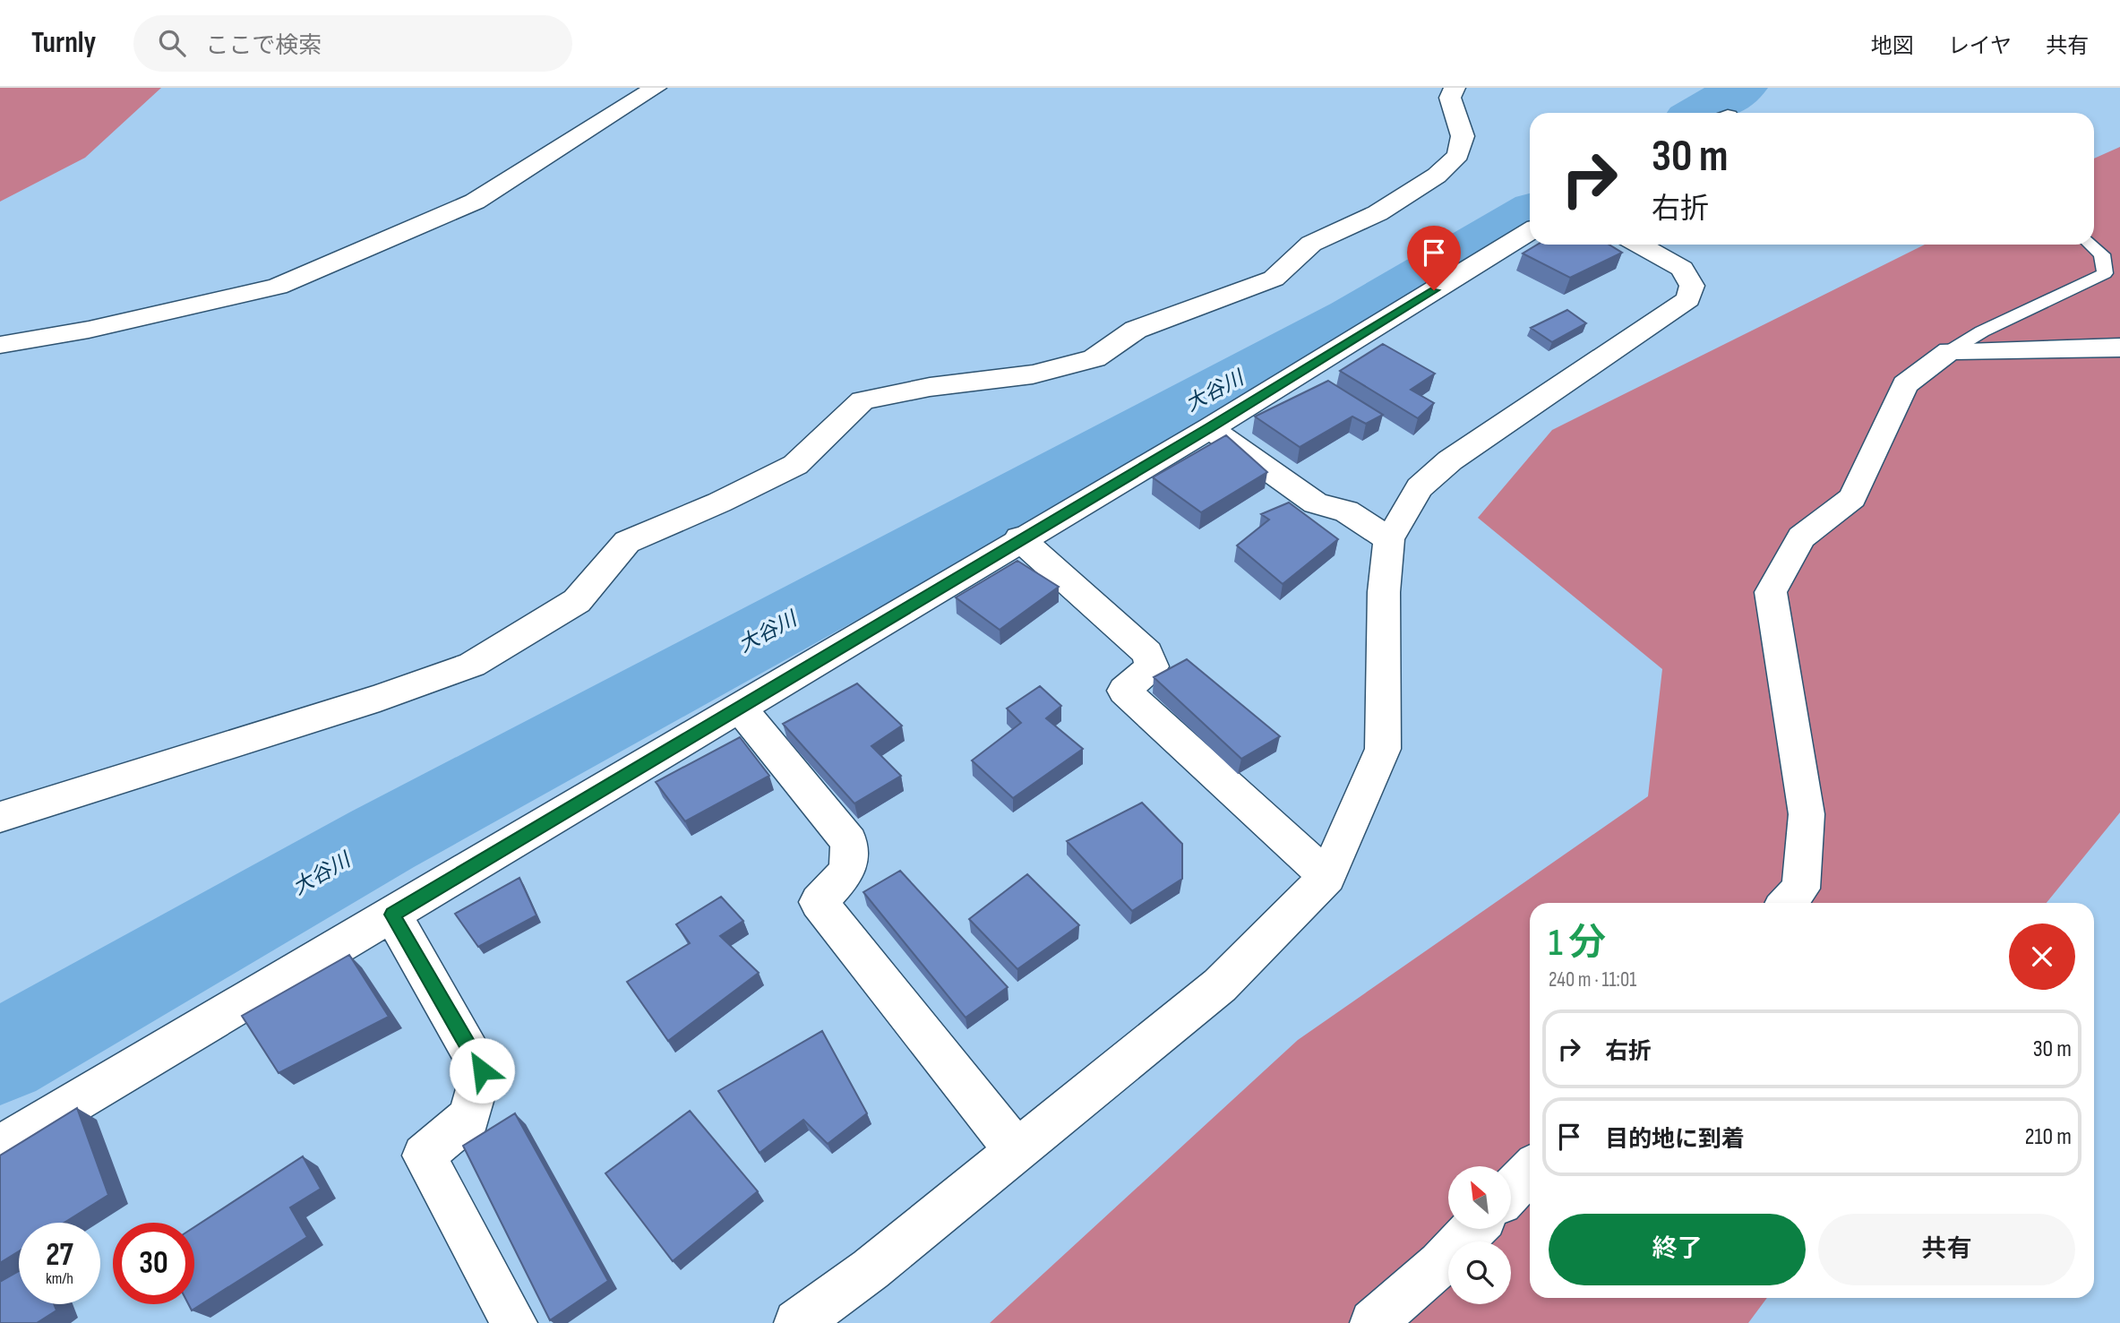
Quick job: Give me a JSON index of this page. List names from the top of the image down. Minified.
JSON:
{"water":["大谷川"],"north":"top left","page":{"header":"Turnly","search":"ここで検索","nav":["地図","レイヤ","共有"],"turn":["30 m","右折"],"heading":["1 分","240 m · 11:01"],"list":[{"name":"右折","value":"30 m"},{"name":"目的地に到着","value":"210 m"}],"buttons":["終了","共有"],"speed":"27 km/h","limit":"30"}}
